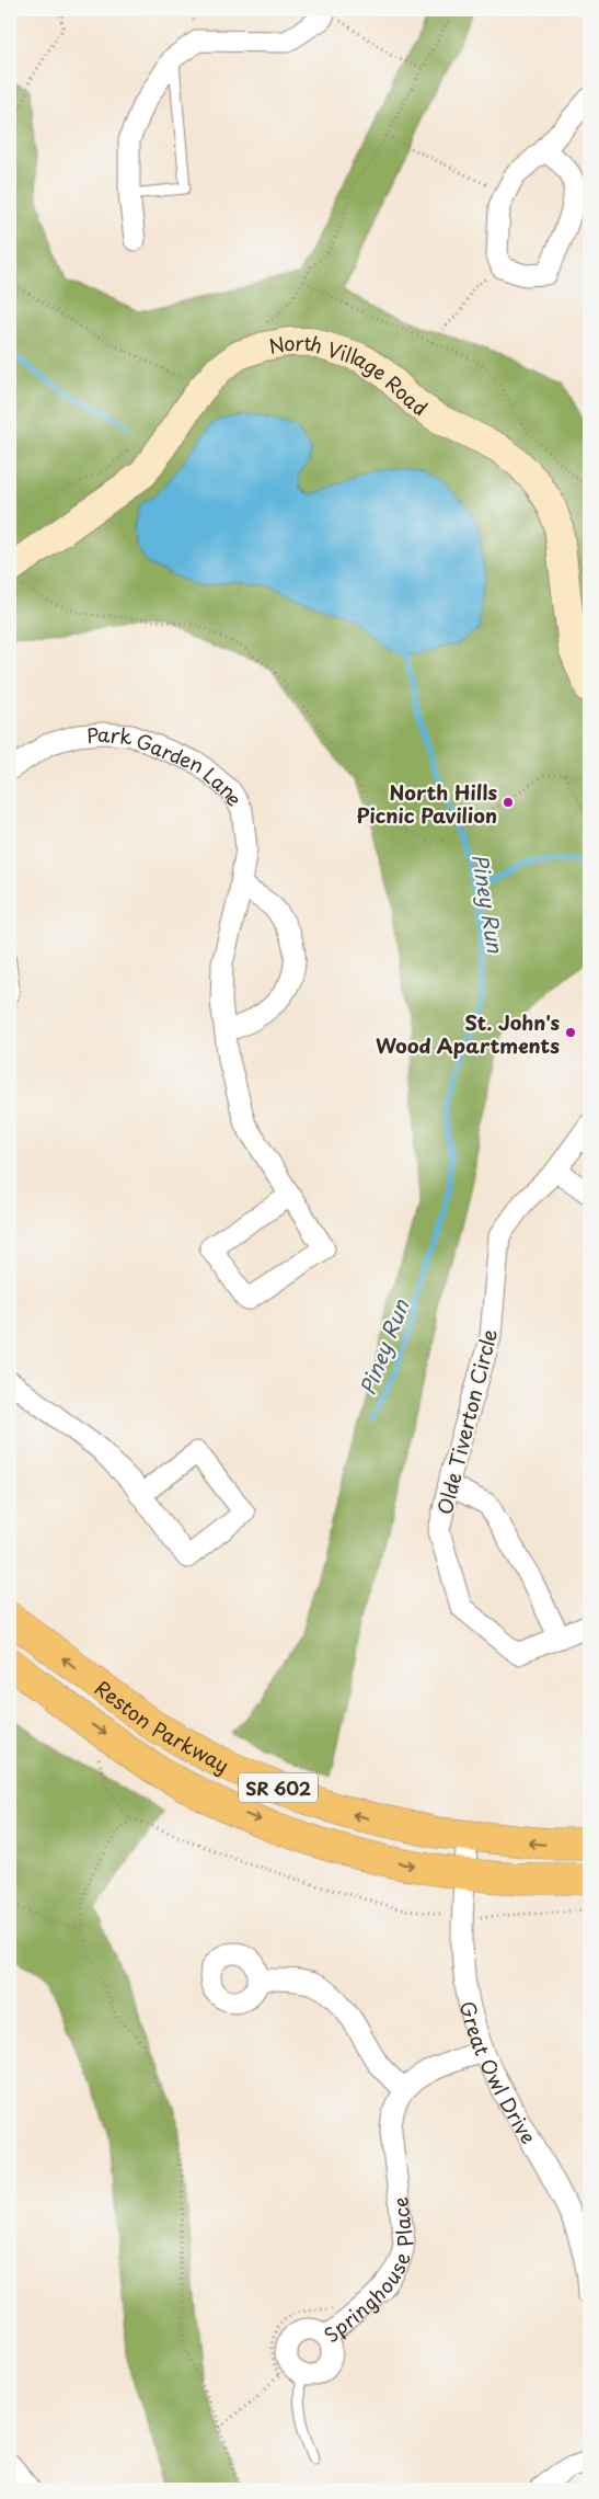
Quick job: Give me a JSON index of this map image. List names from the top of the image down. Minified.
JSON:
{"streets":{"main road":["Reston Parkway","SR 602"],"street":["North Village Road","Park Garden Lane","Olde Tiverton Circle","Great Owl Drive","Springhouse Place"]},"crossings":[["Reston Parkway","Great Owl Drive"]],"water":["Piney Run"],"places":["North Hills Picnic Pavilion","St. John's Wood Apartments"]}
